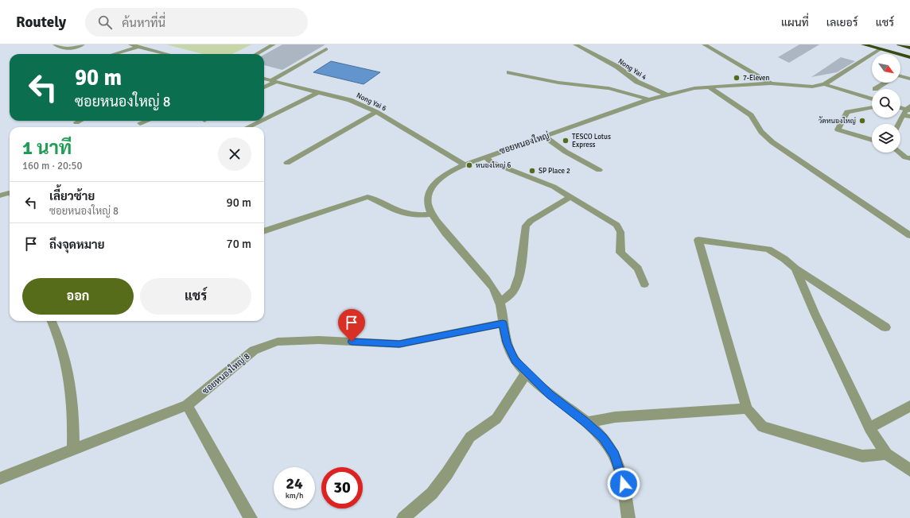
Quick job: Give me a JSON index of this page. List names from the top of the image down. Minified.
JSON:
{"streets":{"street":["Nong Yai 4","Nong Yai 6","ซอยหนองใหญ่","ซอยหนองใหญ่ 8"]},"crossings":[["Nong Yai 4","ซอยหนองใหญ่"],["Nong Yai 6","ซอยหนองใหญ่"],["ซอยหนองใหญ่","ซอยหนองใหญ่ 8"]],"places":["7-Eleven","วัดหนองใหญ่","TESCO Lotus Express","หนองใหญ่ 6","SP Place 2"],"north":"bottom right","page":{"header":"Routely","search":"ค้นหาที่นี่","nav":["แผนที่","เลเยอร์","แชร์"],"turn":["90 m","ซอยหนองใหญ่ 8"],"heading":["1 นาที","160 m · 20:50"],"list":[{"name":"เลี้ยวซ้าย","note":"ซอยหนองใหญ่ 8","value":"90 m"},{"name":"ถึงจุดหมาย","value":"70 m"}],"buttons":["ออก","แชร์"],"speed":"24 km/h","limit":"30"}}
